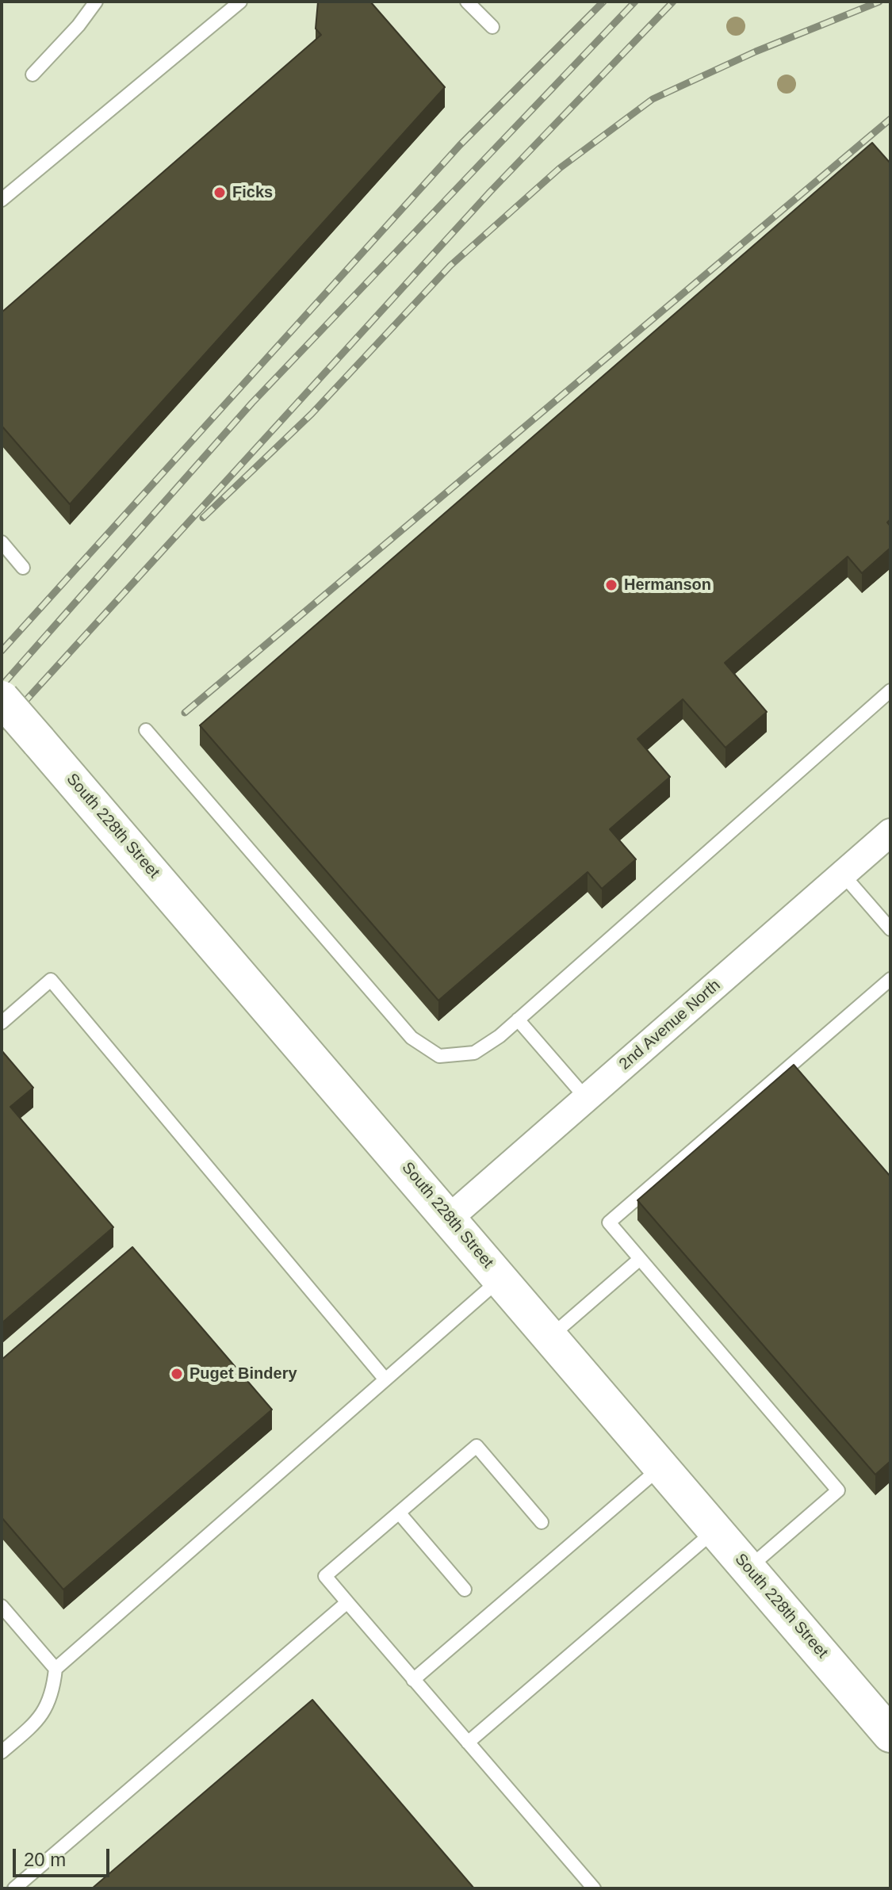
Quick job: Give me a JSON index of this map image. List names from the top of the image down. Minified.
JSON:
{"streets":{"main road":["South 228th Street"],"street":["2nd Avenue North"]},"crossings":[["South 228th Street","2nd Avenue North"]],"places":["Ficks","Hermanson","Puget Bindery"],"scale_bar":"20 m"}
